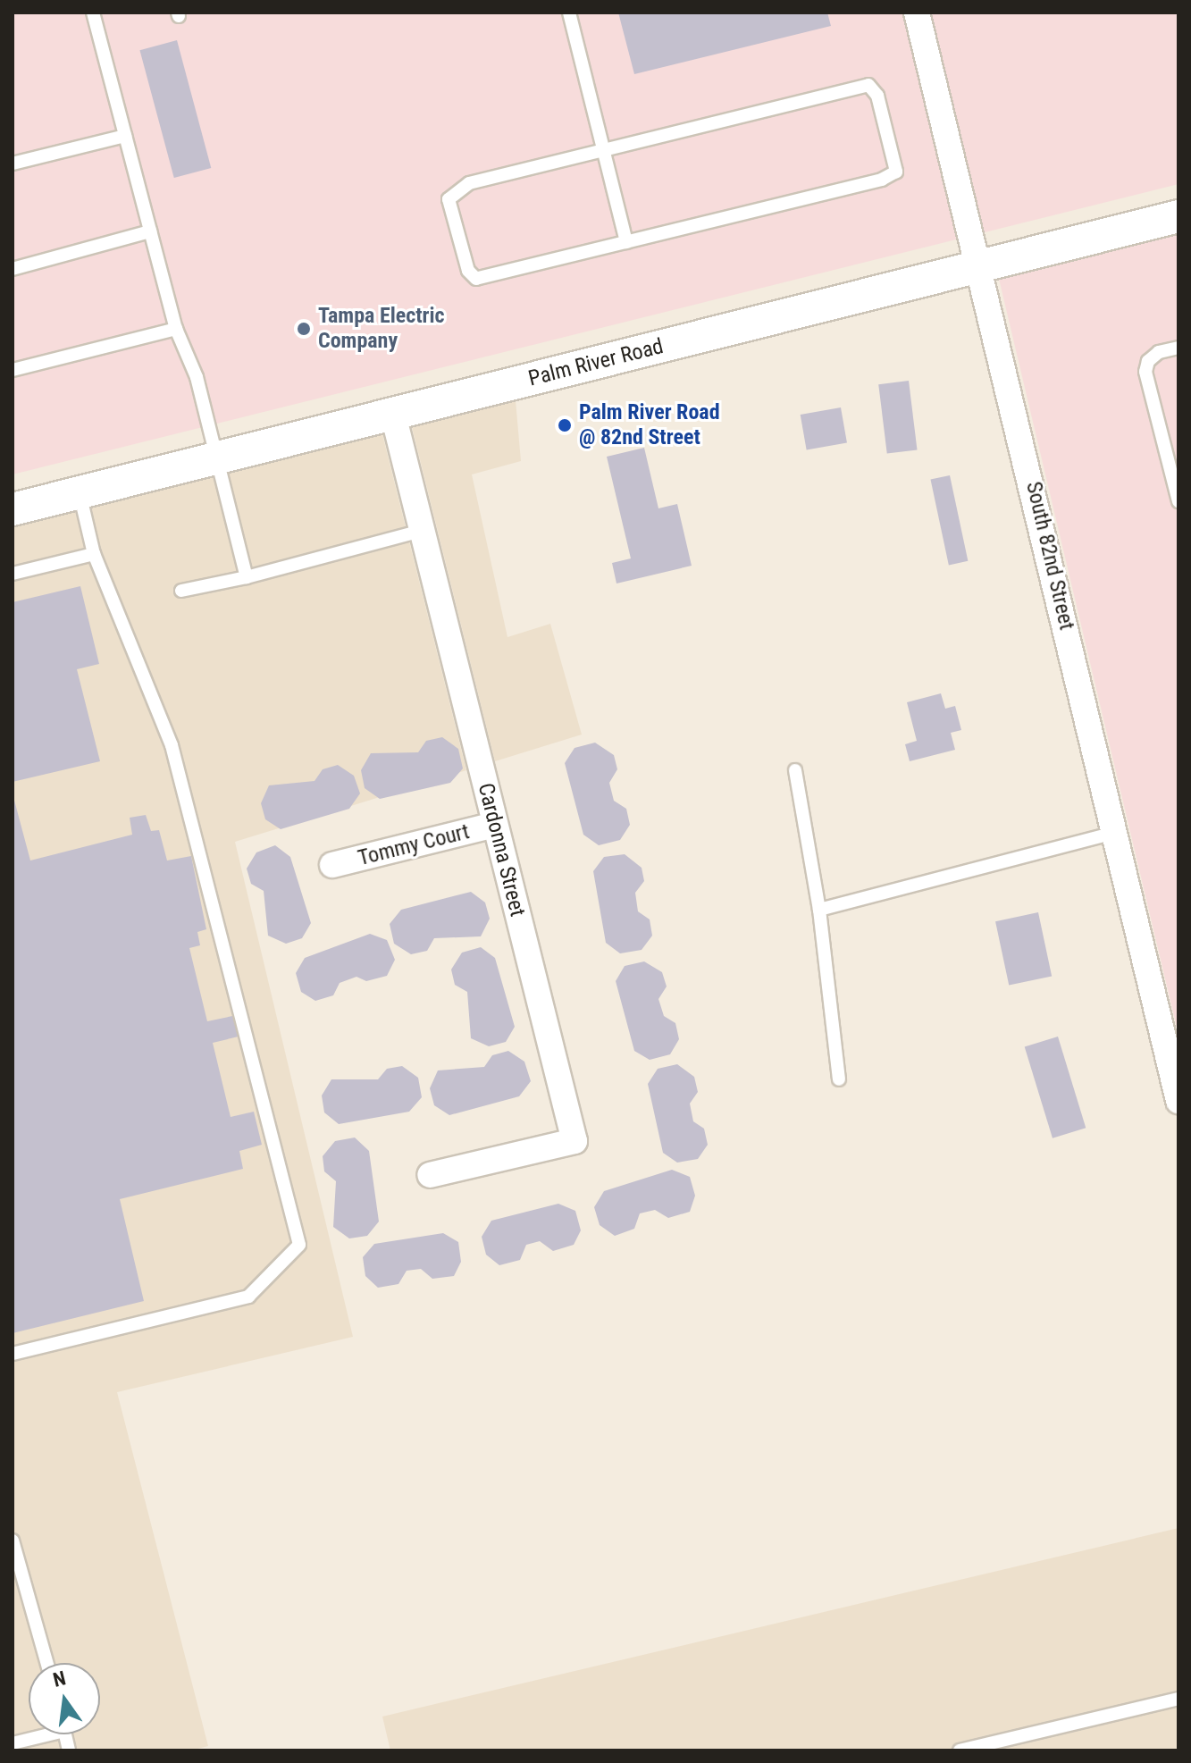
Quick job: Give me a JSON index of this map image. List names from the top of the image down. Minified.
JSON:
{"streets":{"street":["Palm River Road","South 82nd Street","Tommy Court","Cardonna Street"]},"crossings":[["Palm River Road","South 82nd Street"],["Palm River Road","Cardonna Street"],["Tommy Court","Cardonna Street"]],"places":["Tampa Electric Company","Palm River Road @ 82nd Street"],"north":"top"}
